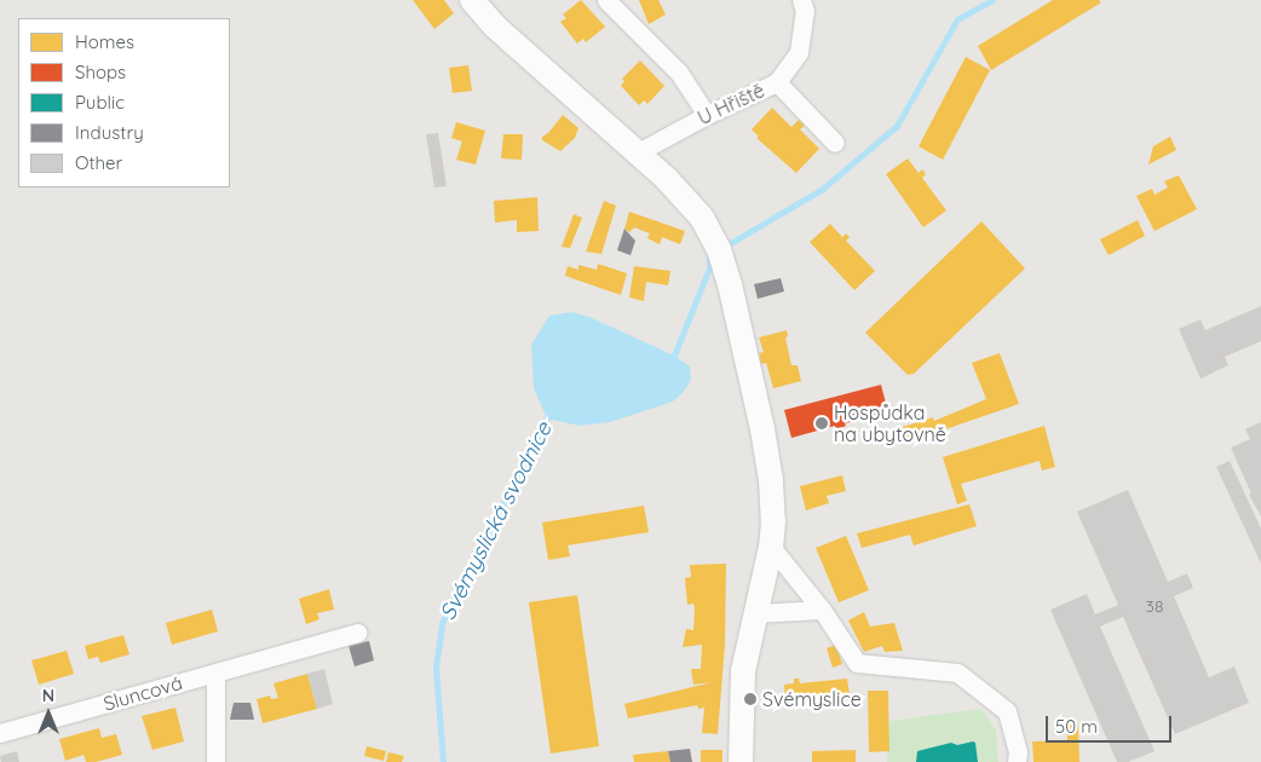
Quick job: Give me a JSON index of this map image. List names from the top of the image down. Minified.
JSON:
{"streets":{"street":["U Hřiště","Sluncová"]},"water":["Svémyslická svodnice"],"places":["Hospůdka na ubytovně","Svémyslice"],"house_numbers":["38"],"legend":["Homes","Shops","Public","Industry","Other"],"scale_bar":"50 m","north":"top"}
